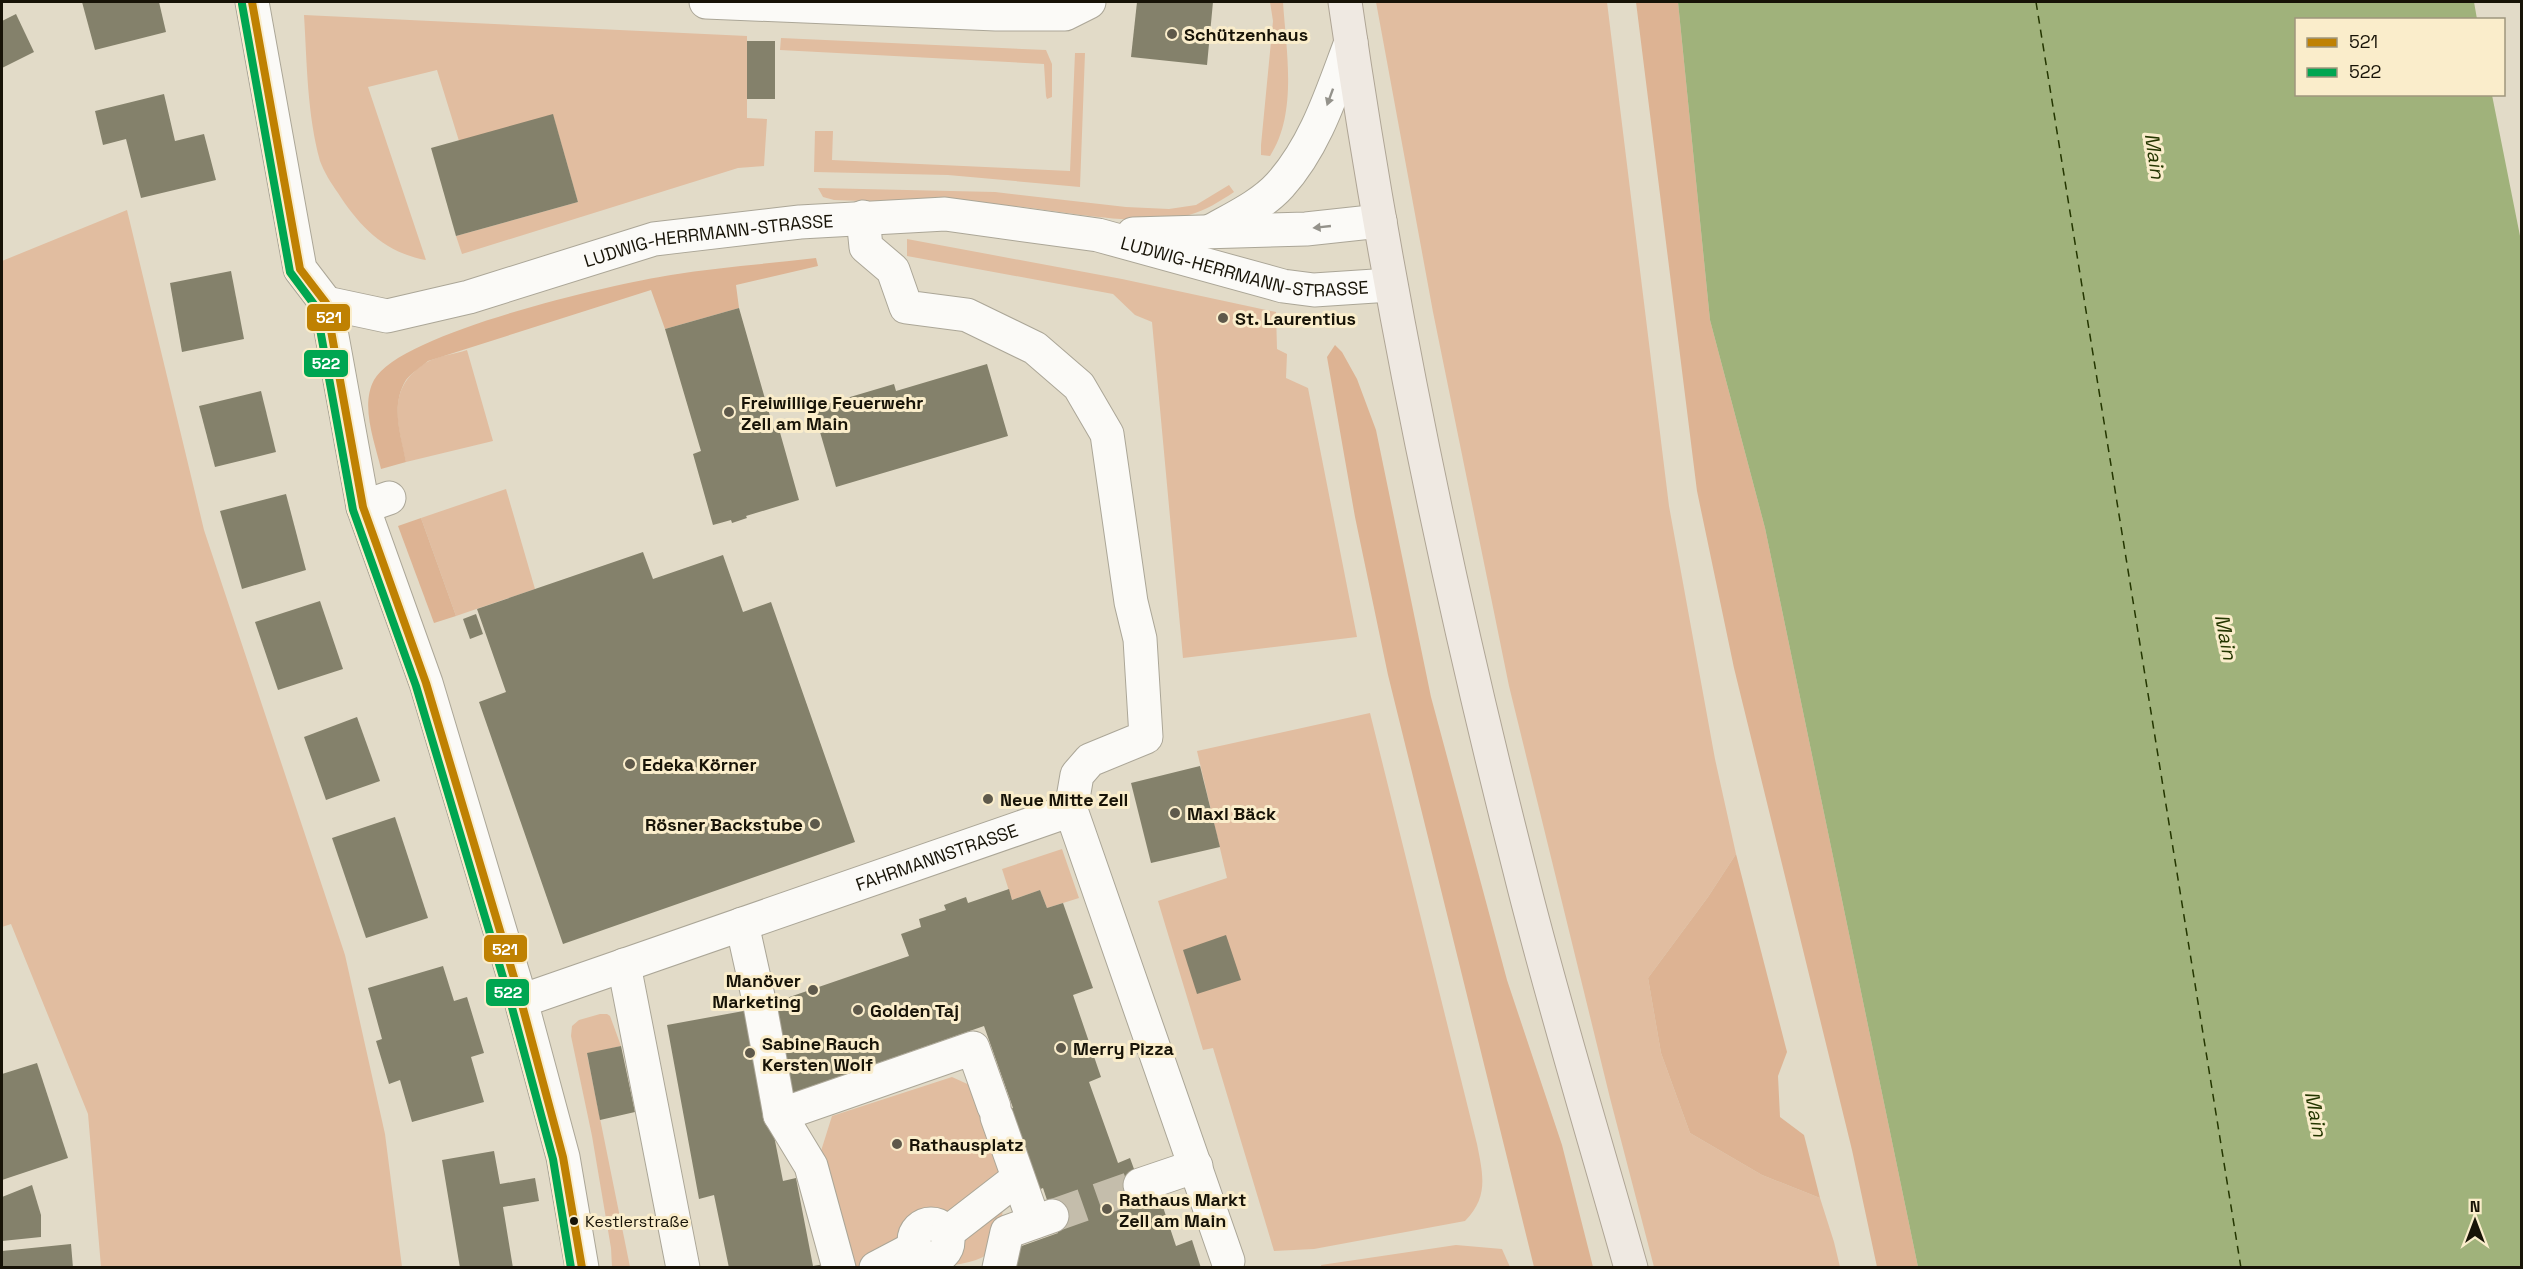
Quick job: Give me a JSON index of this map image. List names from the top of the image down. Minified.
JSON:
{"streets":{"street":["LUDWIG-HERRMANN-STRASSE","FAHRMANNSTRASSE"]},"water":["Main"],"places":["Schützenhaus","St. Laurentius","Freiwillige Feuerwehr Zell am Main","Edeka Körner","Neue Mitte Zell","Maxl Bäck","Rösner Backstube","Manöver Marketing","Golden Taj","Merry Pizza","Sabine Rauch Kersten Wolf","Rathausplatz","Rathaus Markt Zell am Main","Kestlerstraße"],"lines":["transit line 521","transit line 522"],"legend":["521","522"],"north":"top"}
